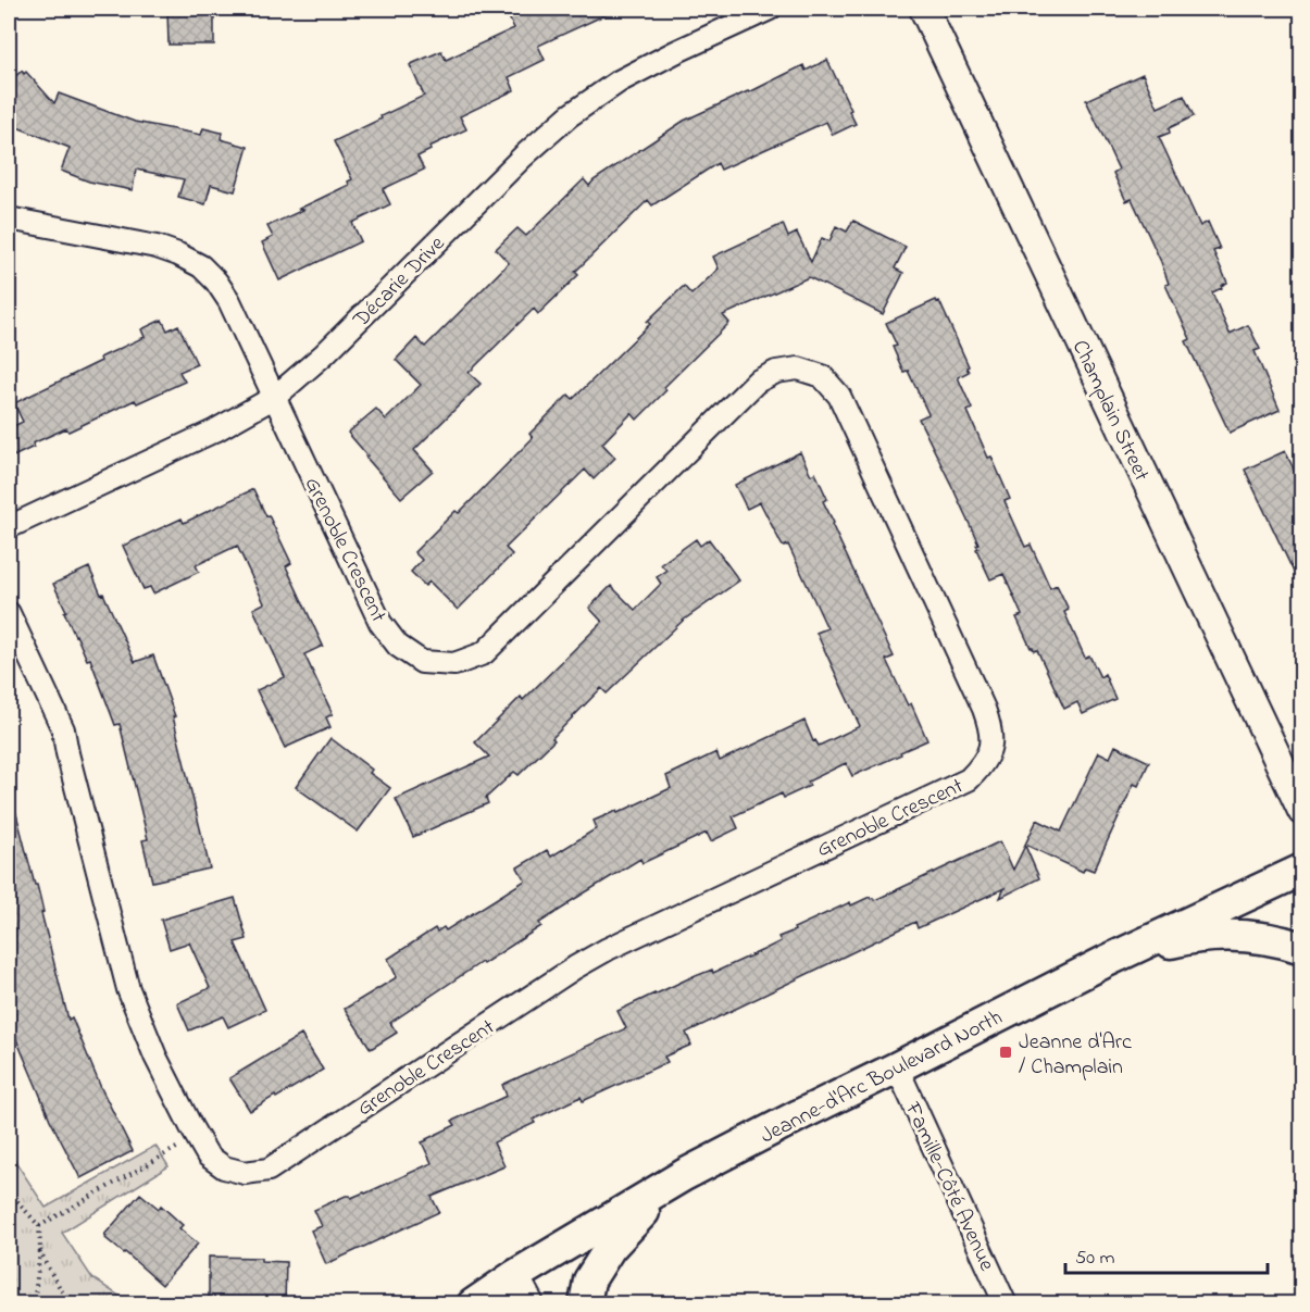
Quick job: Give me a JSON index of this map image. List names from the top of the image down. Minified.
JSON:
{"streets":{"main road":["Jeanne-d'Arc Boulevard North"],"street":["Décarie Drive","Champlain Street","Grenoble Crescent","Famille-Côté Avenue"]},"crossings":[["Décarie Drive","Grenoble Crescent"],["Jeanne-d'Arc Boulevard North","Famille-Côté Avenue"]],"places":{"transit":["Jeanne d'Arc / Champlain"]},"scale_bar":"50 m"}
